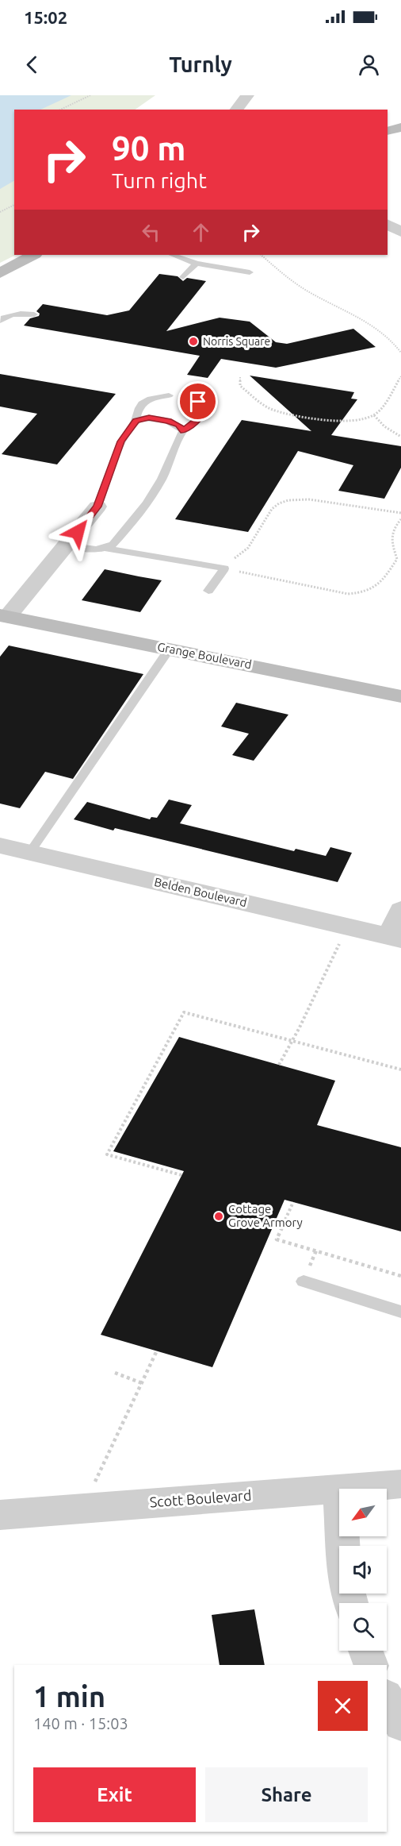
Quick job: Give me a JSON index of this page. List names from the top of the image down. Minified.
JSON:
{"streets":{"street":["Grange Boulevard","Belden Boulevard","Scott Boulevard"]},"places":["Norris Square","Cottage Grove Armory"],"north":"bottom left","page":{"status":"15:02","header":"Turnly","turn":["90 m","Turn right"],"heading":["1 min","140 m · 15:03"],"buttons":["Exit","Share"]}}
